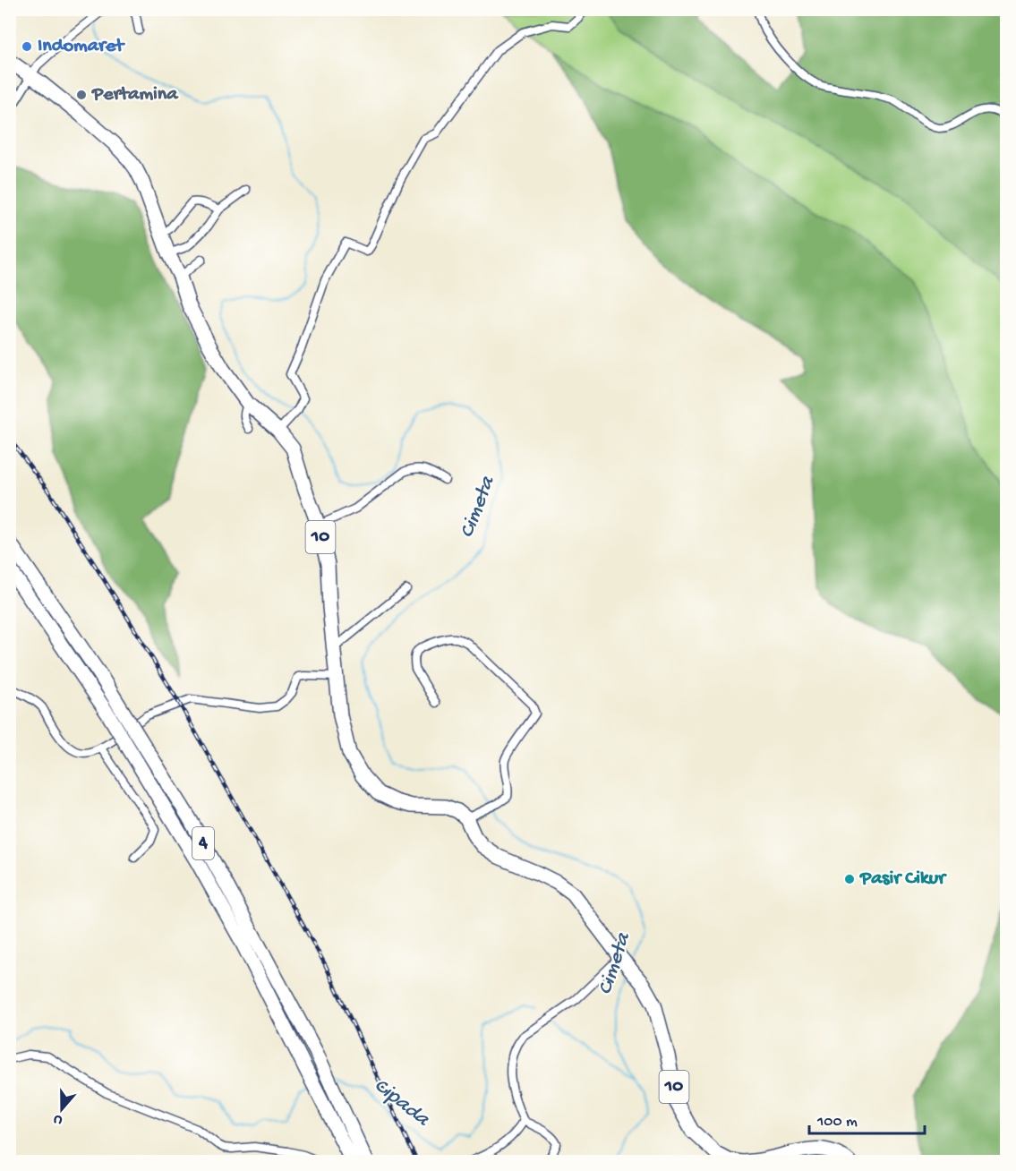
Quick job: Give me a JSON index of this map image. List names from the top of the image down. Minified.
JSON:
{"streets":{"highway":["10","4"]},"water":["Cimeta","Cipada"],"places":["Indomaret","Pertamina","Pasir Cikur"],"scale_bar":"100 m","north":"bottom"}
